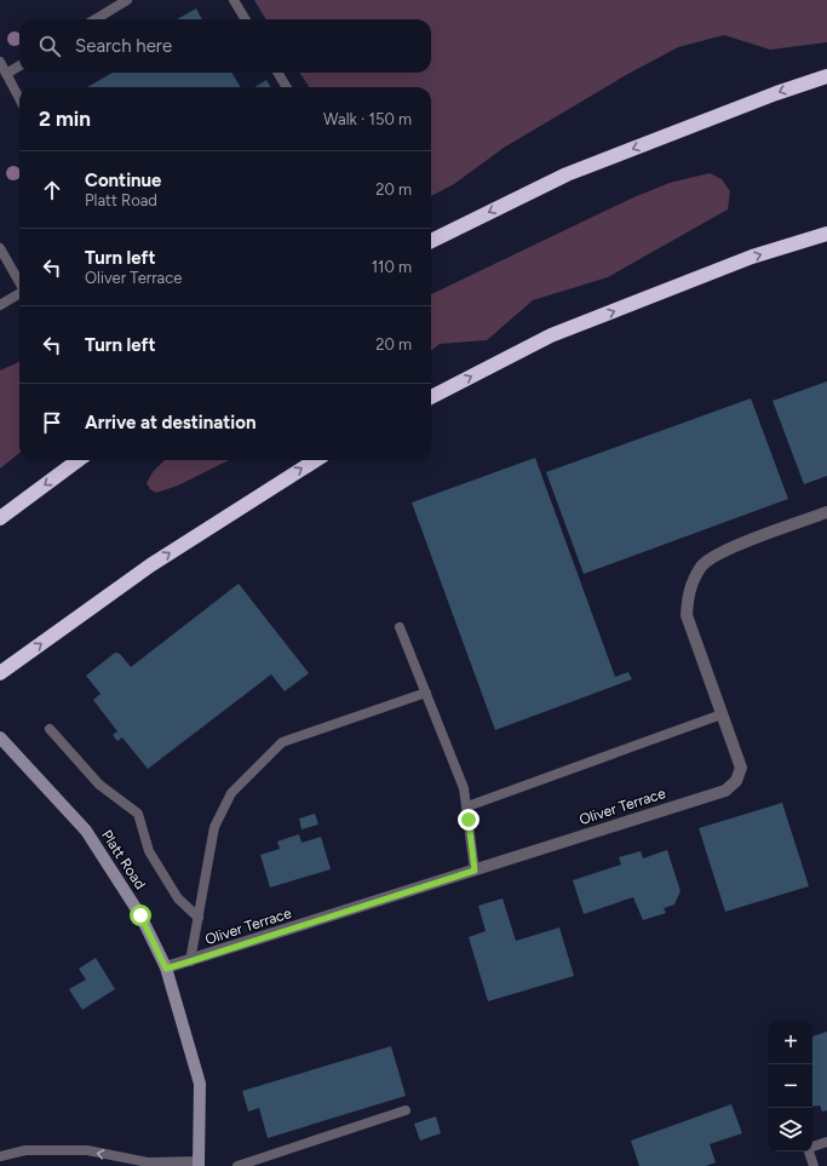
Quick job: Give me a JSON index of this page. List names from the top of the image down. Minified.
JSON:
{"streets":{"street":["Oliver Terrace","Platt Road"]},"crossings":[["Oliver Terrace","Platt Road"]],"page":{"search":"Search here","heading":["2 min","Walk · 150 m"],"list":[["Continue","Platt Road","20 m"],["Turn left","Oliver Terrace","110 m"],["Turn left","20 m"],"Arrive at destination"],"map_buttons":["+","−"]}}
